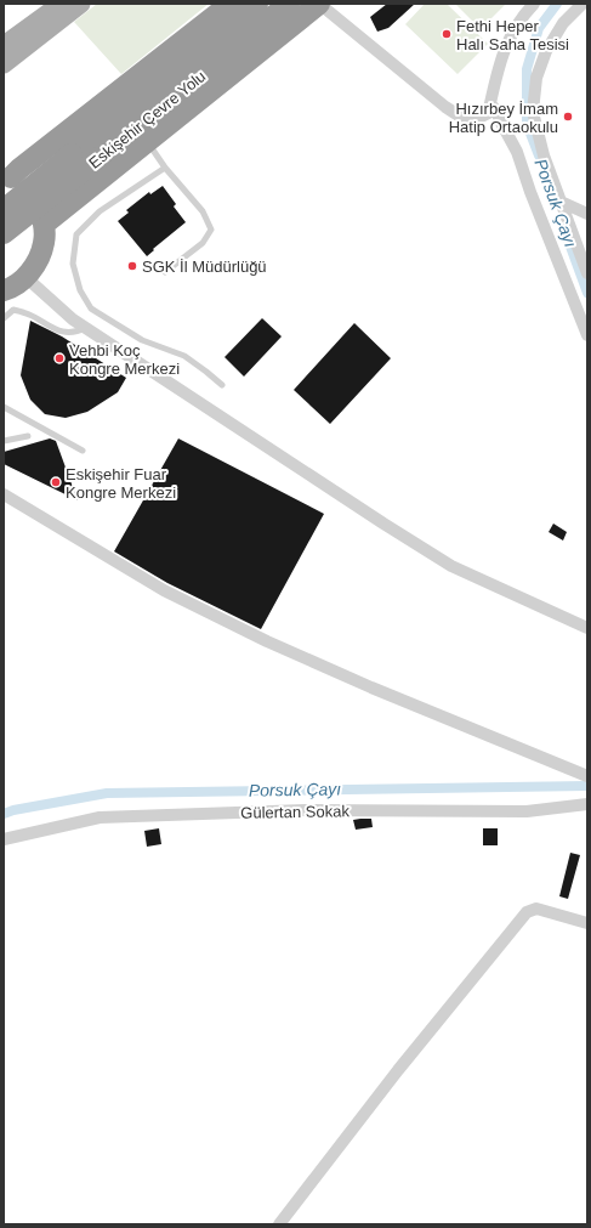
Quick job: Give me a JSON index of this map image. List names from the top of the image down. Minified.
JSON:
{"streets":{"highway":["Eskişehir Çevre Yolu"],"street":["Gülertan Sokak"]},"water":["Porsuk Çayı"],"places":["Fethi Heper Halı Saha Tesisi","Hızırbey İmam Hatip Ortaokulu","SGK İl Müdürlüğü","Vehbi Koç Kongre Merkezi","Eskişehir Fuar Kongre Merkezi"]}
